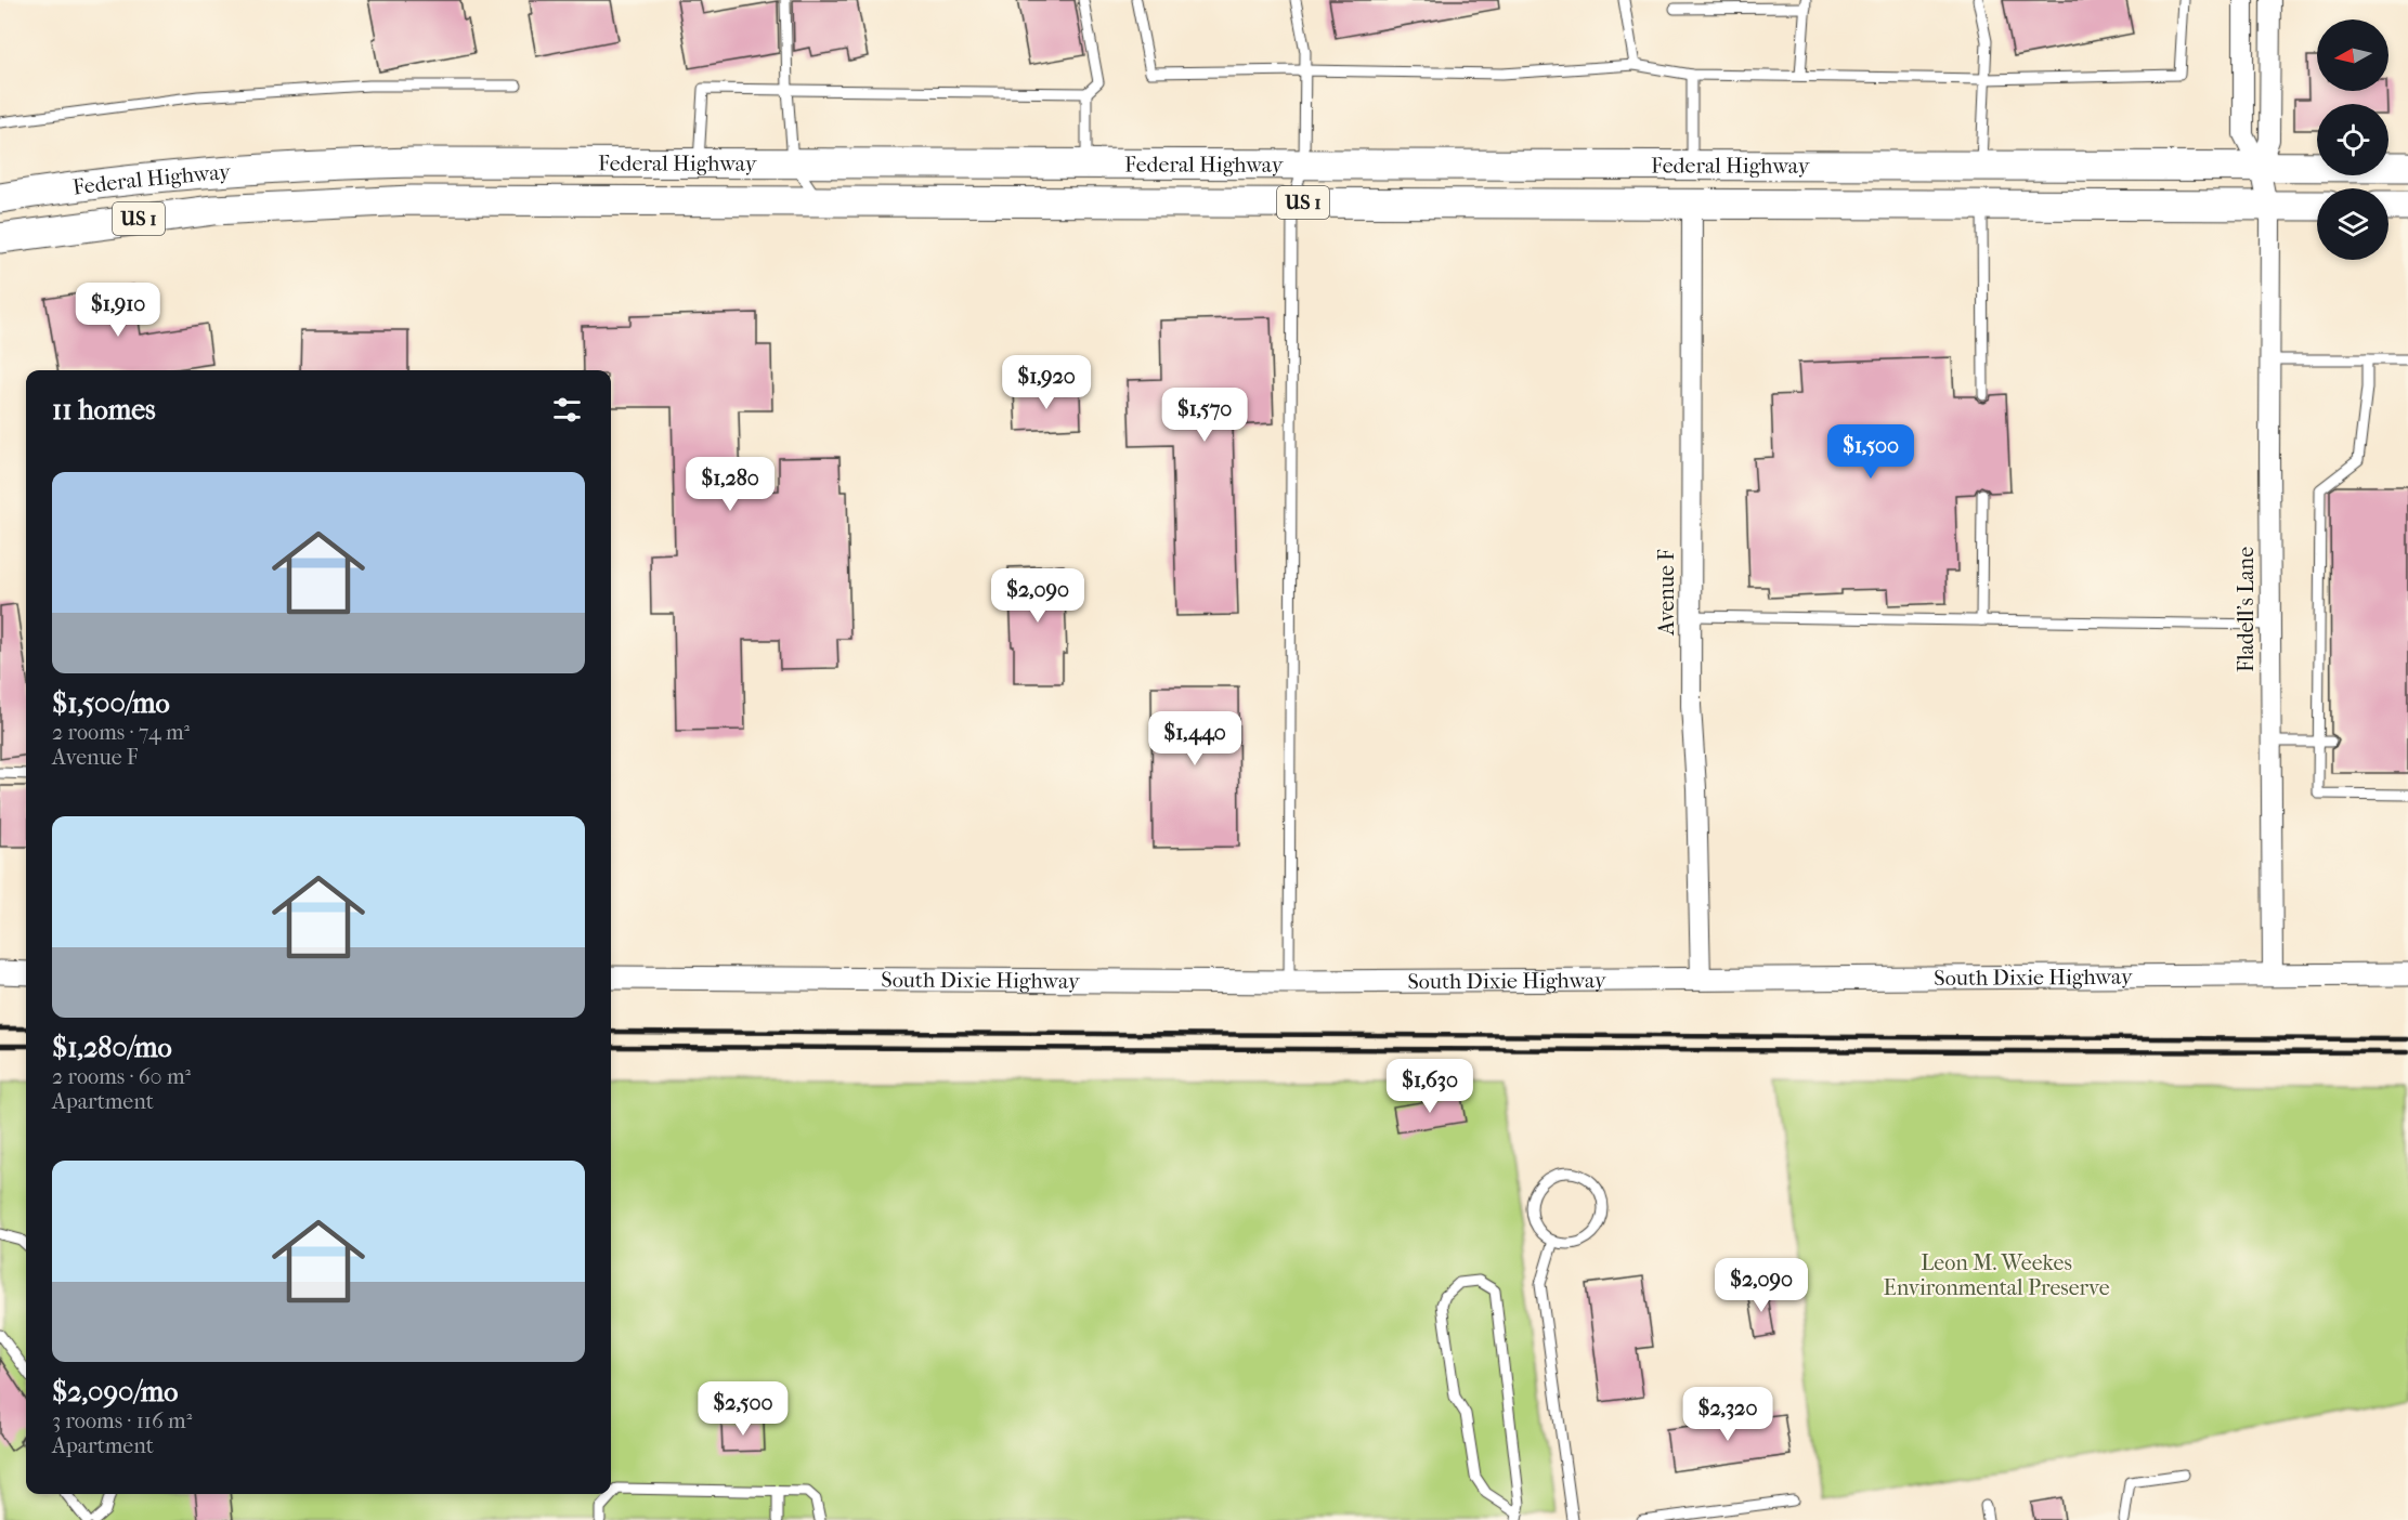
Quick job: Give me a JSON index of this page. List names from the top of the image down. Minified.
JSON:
{"streets":{"main road":["Federal Highway","US 1"],"street":["Avenue F","Fladell's Lane","South Dixie Highway"]},"crossings":[["Federal Highway","Avenue F"],["Federal Highway","Fladell's Lane"],["Avenue F","South Dixie Highway"],["Fladell's Lane","South Dixie Highway"]],"parks":["Leon M. Weekes Environmental Preserve"],"north":"left","page":{"price":["$1,910","$1,920","$1,570","$1,500","$1,280","$2,090","$1,440","$1,630","$2,090","$2,500","$2,320"],"heading":"11 homes","list":[{"name":"$1,500/mo","note":"2 rooms · 74 m² · Avenue F"},{"name":"$1,280/mo","note":"2 rooms · 60 m² · Apartment"},{"name":"$2,090/mo","note":"3 rooms · 116 m² · Apartment"}]}}
